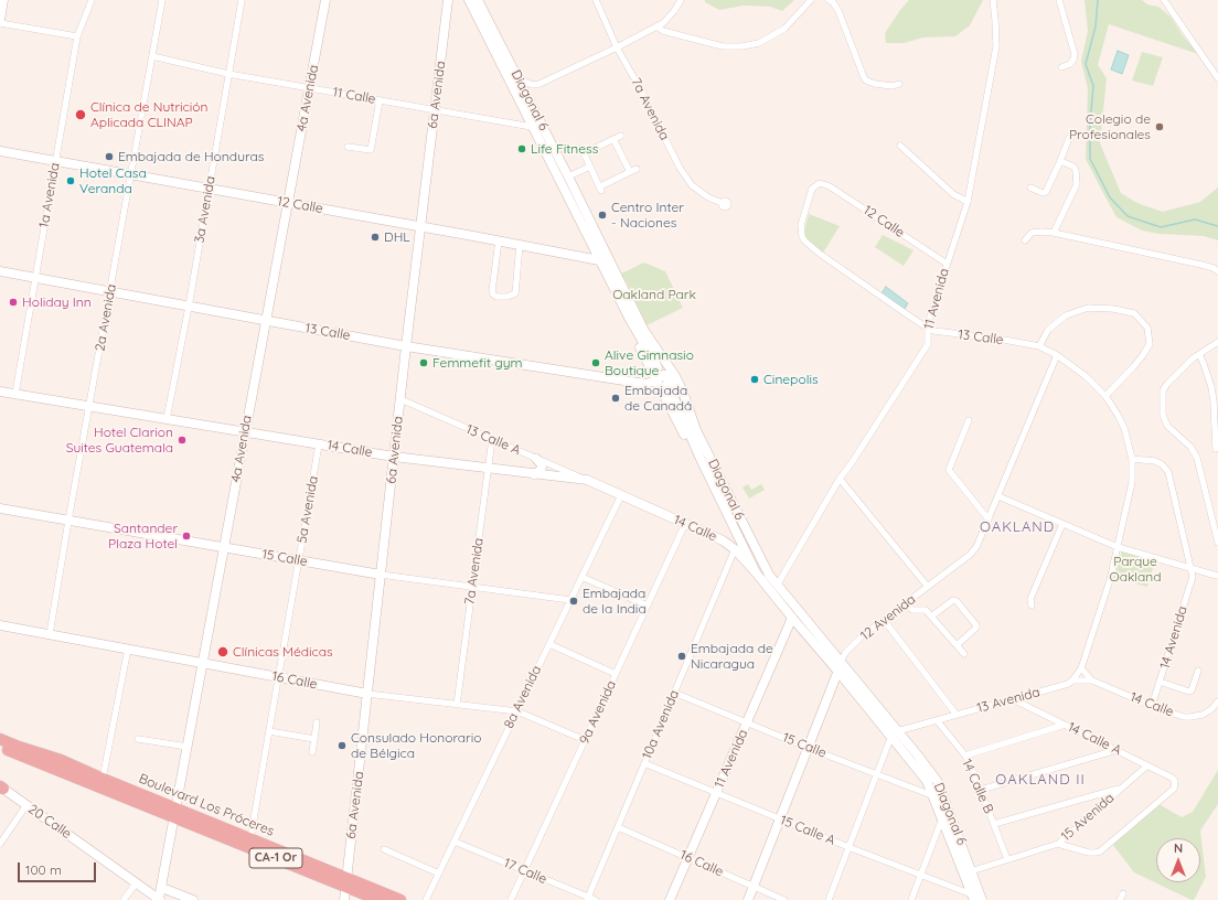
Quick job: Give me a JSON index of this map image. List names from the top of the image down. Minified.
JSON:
{"streets":{"highway":["Boulevard Los Próceres","CA-1 Or"],"street":["6a Avenida","11 Calle","4a Avenida","Diagonal 6","7a Avenida","1a Avenida","12 Calle","3a Avenida","11 Avenida","2a Avenida","13 Calle","13 Calle A","14 Calle","5a Avenida","15 Calle","12 Avenida","14 Avenida","16 Calle","8a Avenida","13 Avenida","9a Avenida","10a Avenida","14 Calle A","14 Calle B","15 Avenida","20 Calle","15 Calle A","17 Calle"]},"crossings":[["6a Avenida","11 Calle"],["6a Avenida","12 Calle"],["6a Avenida","13 Calle"],["6a Avenida","13 Calle A"],["6a Avenida","14 Calle"],["6a Avenida","15 Calle"],["6a Avenida","16 Calle"],["6a Avenida","Boulevard Los Próceres"],["11 Calle","4a Avenida"],["11 Calle","Diagonal 6"],["11 Calle","3a Avenida"],["11 Calle","2a Avenida"],["4a Avenida","12 Calle"],["4a Avenida","13 Calle"],["4a Avenida","14 Calle"],["4a Avenida","15 Calle"],["4a Avenida","16 Calle"],["4a Avenida","Boulevard Los Próceres"],["4a Avenida","20 Calle"],["Diagonal 6","12 Calle"],["Diagonal 6","11 Avenida"],["Diagonal 6","13 Calle"],["Diagonal 6","14 Calle"],["Diagonal 6","15 Calle"],["Diagonal 6","12 Avenida"],["Diagonal 6","13 Avenida"],["Diagonal 6","15 Avenida"],["Diagonal 6","15 Calle A"],["7a Avenida","13 Calle A"],["7a Avenida","14 Calle"],["7a Avenida","15 Calle"],["7a Avenida","16 Calle"],["1a Avenida","12 Calle"],["1a Avenida","13 Calle"],["1a Avenida","14 Calle"],["12 Calle","3a Avenida"],["12 Calle","11 Avenida"],["12 Calle","2a Avenida"],["12 Calle","13 Calle"],["3a Avenida","13 Calle"],["3a Avenida","14 Calle"],["11 Avenida","13 Calle"],["11 Avenida","15 Calle"],["11 Avenida","16 Calle"],["11 Avenida","15 Calle A"],["2a Avenida","13 Calle"],["2a Avenida","14 Calle"],["2a Avenida","15 Calle"],["2a Avenida","16 Calle"],["13 Calle","12 Avenida"],["13 Calle","14 Avenida"],["13 Calle A","14 Calle"],["14 Calle","5a Avenida"],["14 Calle","14 Avenida"],["14 Calle","8a Avenida"],["14 Calle","13 Avenida"],["14 Calle","9a Avenida"],["14 Calle","10a Avenida"],["5a Avenida","15 Calle"],["5a Avenida","16 Calle"],["5a Avenida","Boulevard Los Próceres"],["15 Calle","12 Avenida"],["15 Calle","8a Avenida"],["15 Calle","10a Avenida"],["12 Avenida","16 Calle"],["12 Avenida","15 Calle A"],["16 Calle","8a Avenida"],["16 Calle","9a Avenida"],["16 Calle","10a Avenida"],["8a Avenida","17 Calle"],["13 Avenida","14 Calle A"],["13 Avenida","14 Calle B"],["9a Avenida","17 Calle"],["10a Avenida","15 Calle A"],["10a Avenida","17 Calle"],["14 Calle A","15 Avenida"],["14 Calle B","15 Avenida"]],"districts":["OAKLAND","OAKLAND II"],"parks":["Oakland Park","Parque Oakland"],"places":["Clínica de Nutrición Aplicada CLINAP","Colegio de Profesionales","Life Fitness","Embajada de Honduras","Hotel Casa Veranda","Centro Inter - Naciones","DHL","Holiday Inn","Femmefit gym","Alive Gimnasio Boutique","Cinepolis","Embajada de Canadá","Hotel Clarion Suites Guatemala","Santander Plaza Hotel","Embajada de la India","Clínicas Médicas","Embajada de Nicaragua","Consulado Honorario de Bélgica"],"scale_bar":"100 m","north":"top"}
